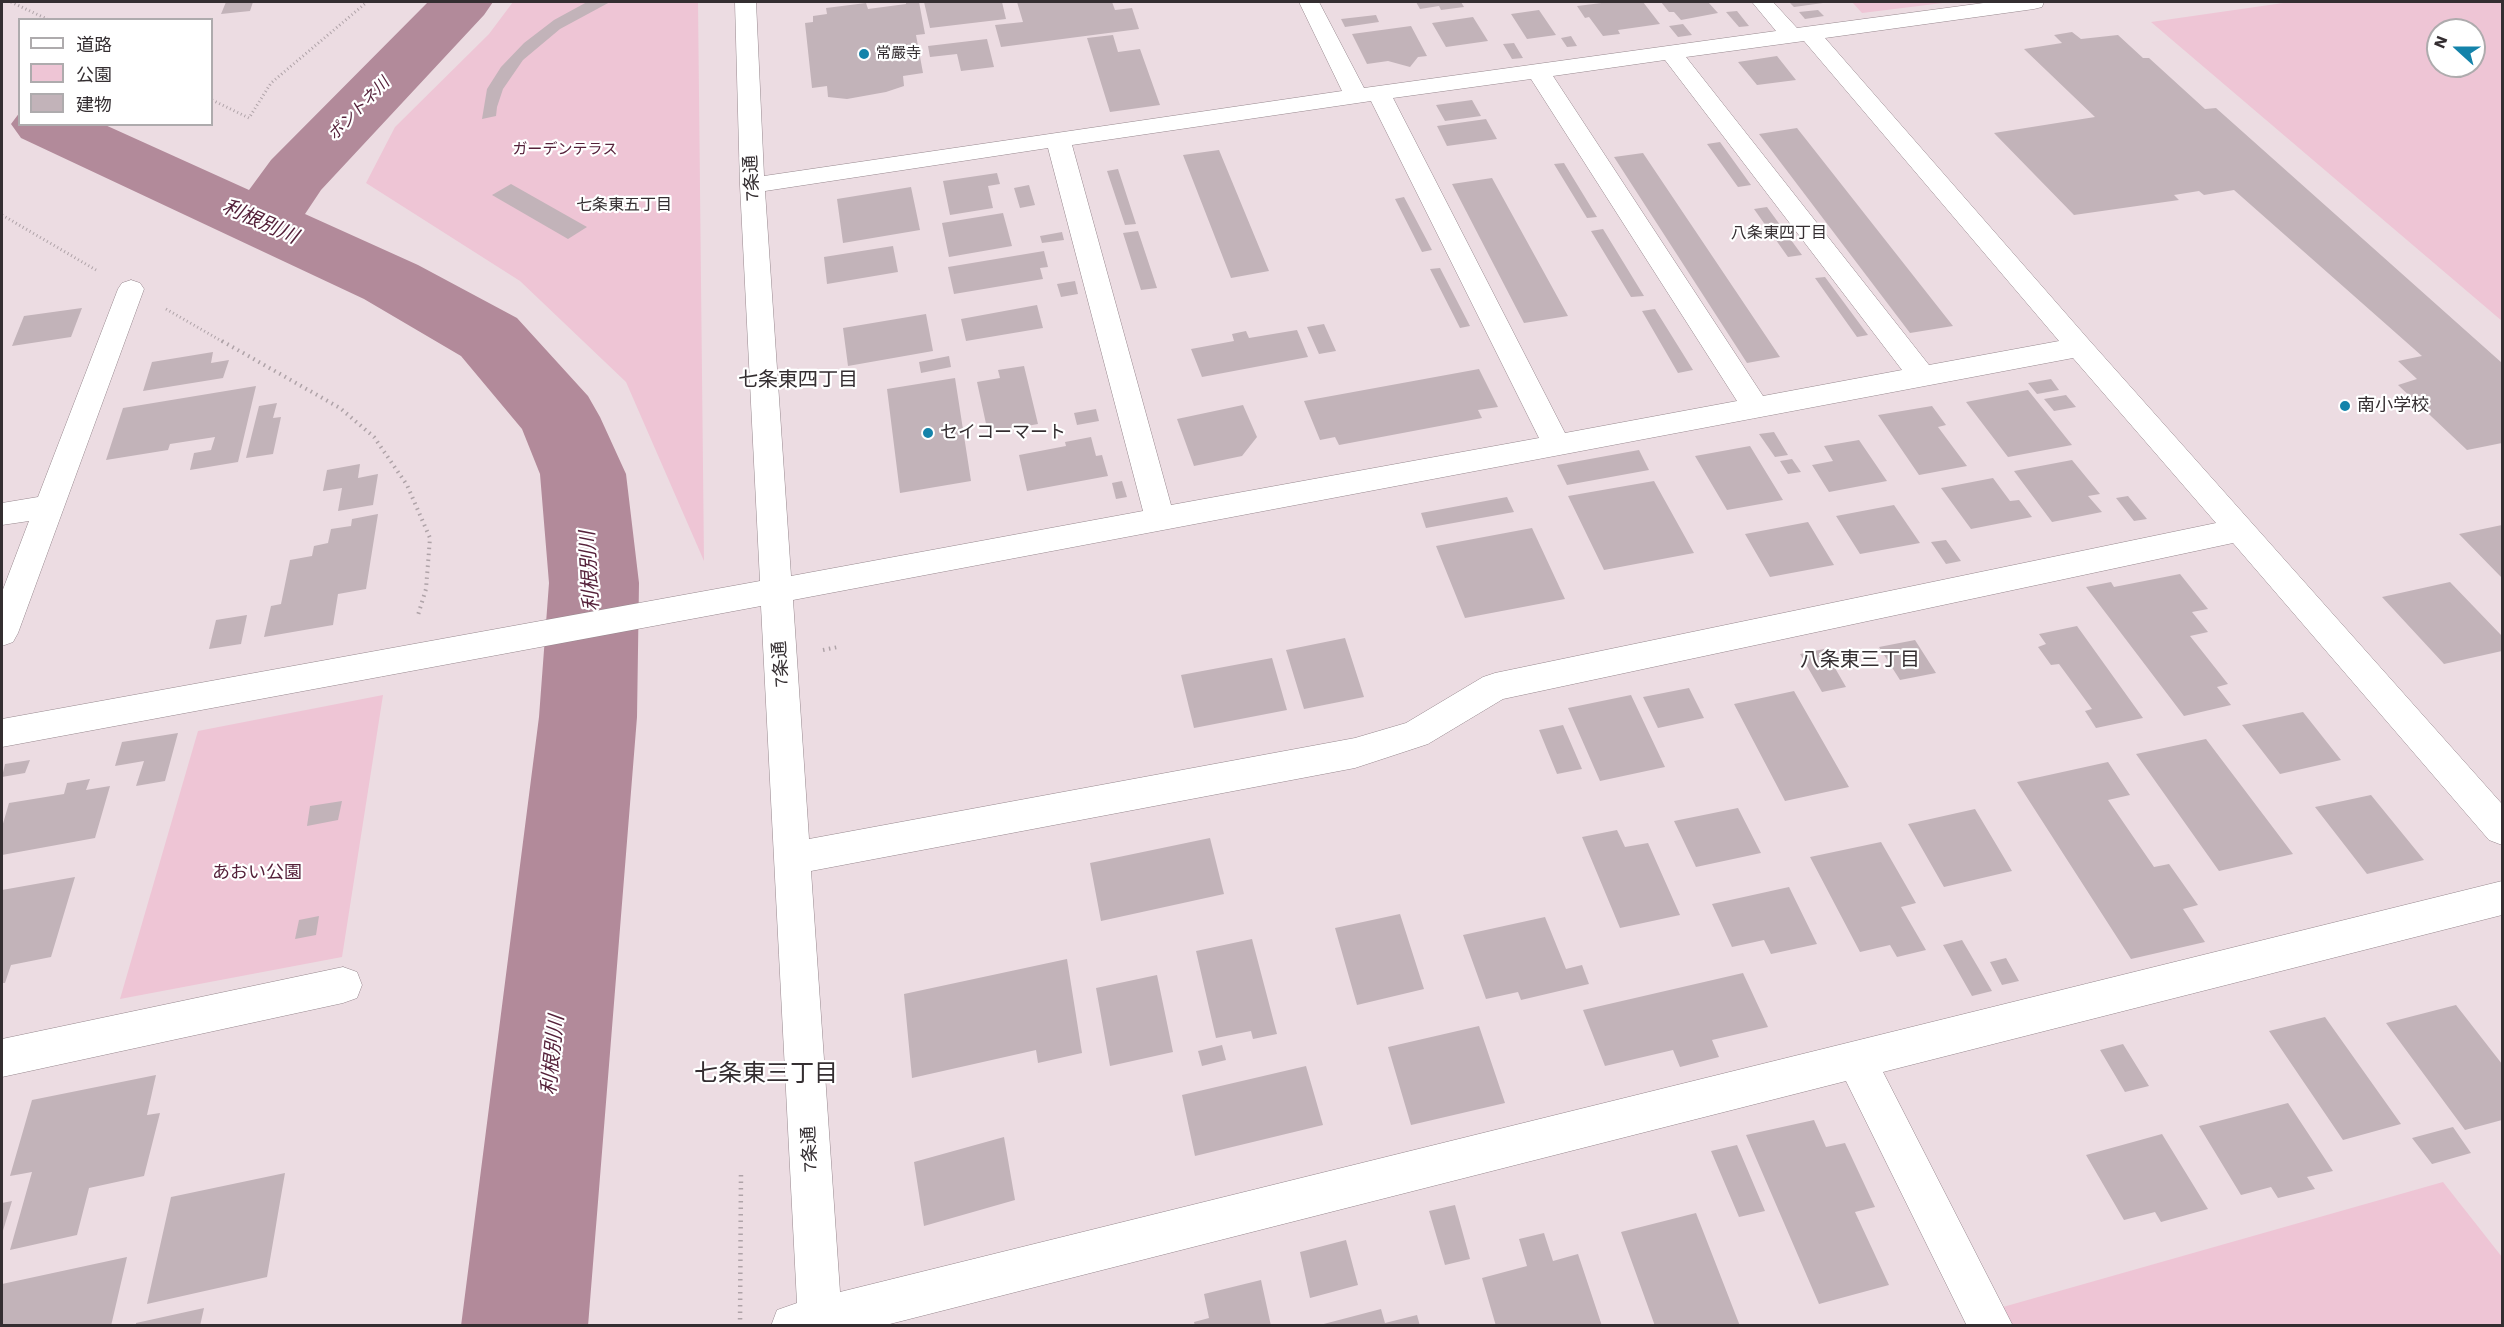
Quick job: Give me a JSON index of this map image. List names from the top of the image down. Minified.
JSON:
{"streets":{"street":["7条通"]},"districts":["七条東五丁目","八条東四丁目","七条東四丁目","八条東三丁目","七条東三丁目"],"water":["ポントネ川","利根別川"],"parks":["ガーデンテラス","あおい公園"],"places":["常嚴寺","南小学校","セイコーマート"],"legend":["道路","公園","建物"],"north":"left"}
